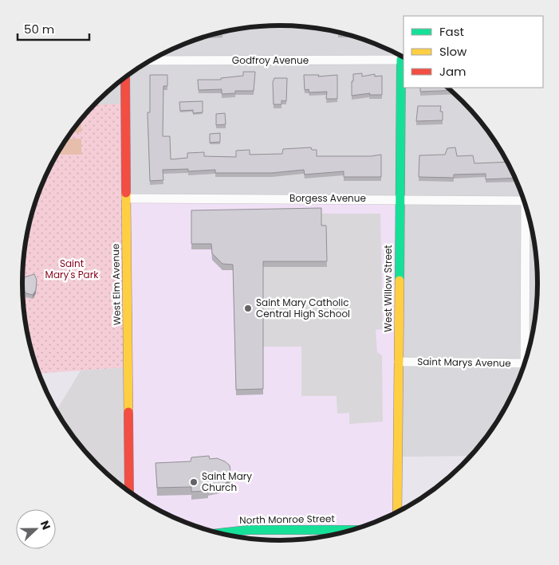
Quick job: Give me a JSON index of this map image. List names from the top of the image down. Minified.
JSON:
{"streets":{"street":["Godfroy Avenue","Borgess Avenue","West Elm Avenue","West Willow Street","Saint Marys Avenue","North Monroe Street"]},"crossings":[["Godfroy Avenue","West Willow Street"],["Borgess Avenue","West Elm Avenue"],["Borgess Avenue","West Willow Street"],["West Willow Street","Saint Marys Avenue"]],"parks":["Saint Mary's Park"],"places":["Saint Mary Catholic Central High School","Saint Mary Church"],"legend":["Fast","Slow","Jam"],"scale_bar":"50 m","north":"right"}
